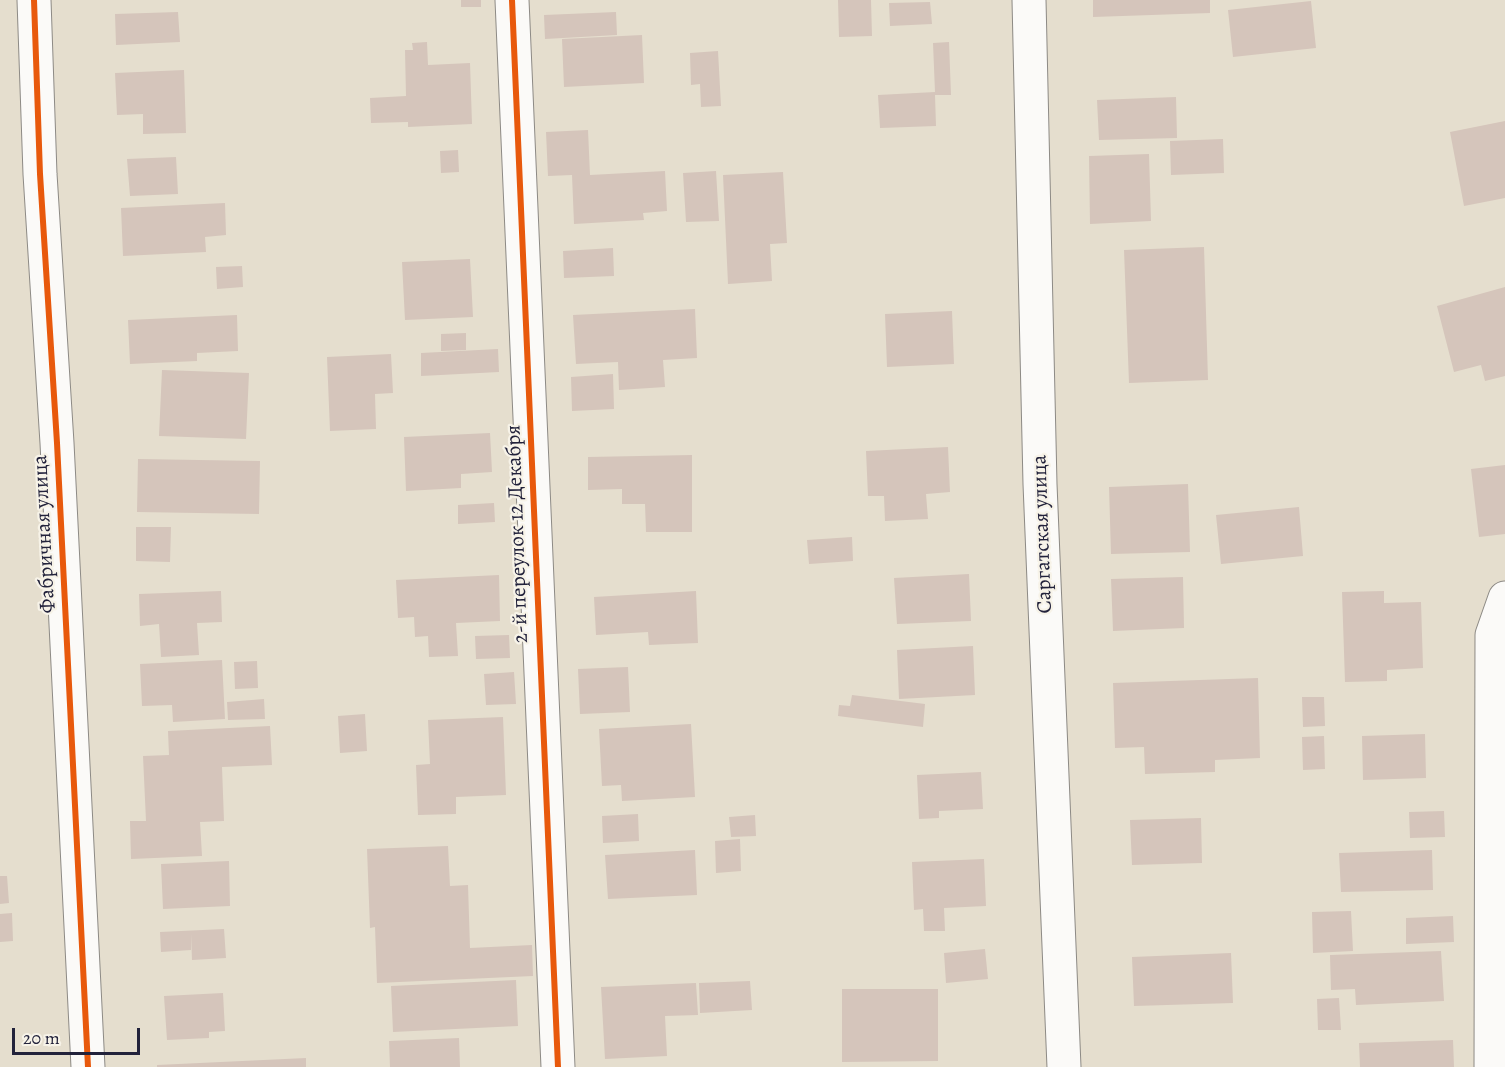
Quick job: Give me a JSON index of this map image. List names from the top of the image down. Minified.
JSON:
{"streets":{"street":["Фабричная улица","2-й переулок 12 Декабря","Саргатская улица"]},"scale_bar":"20 m"}
